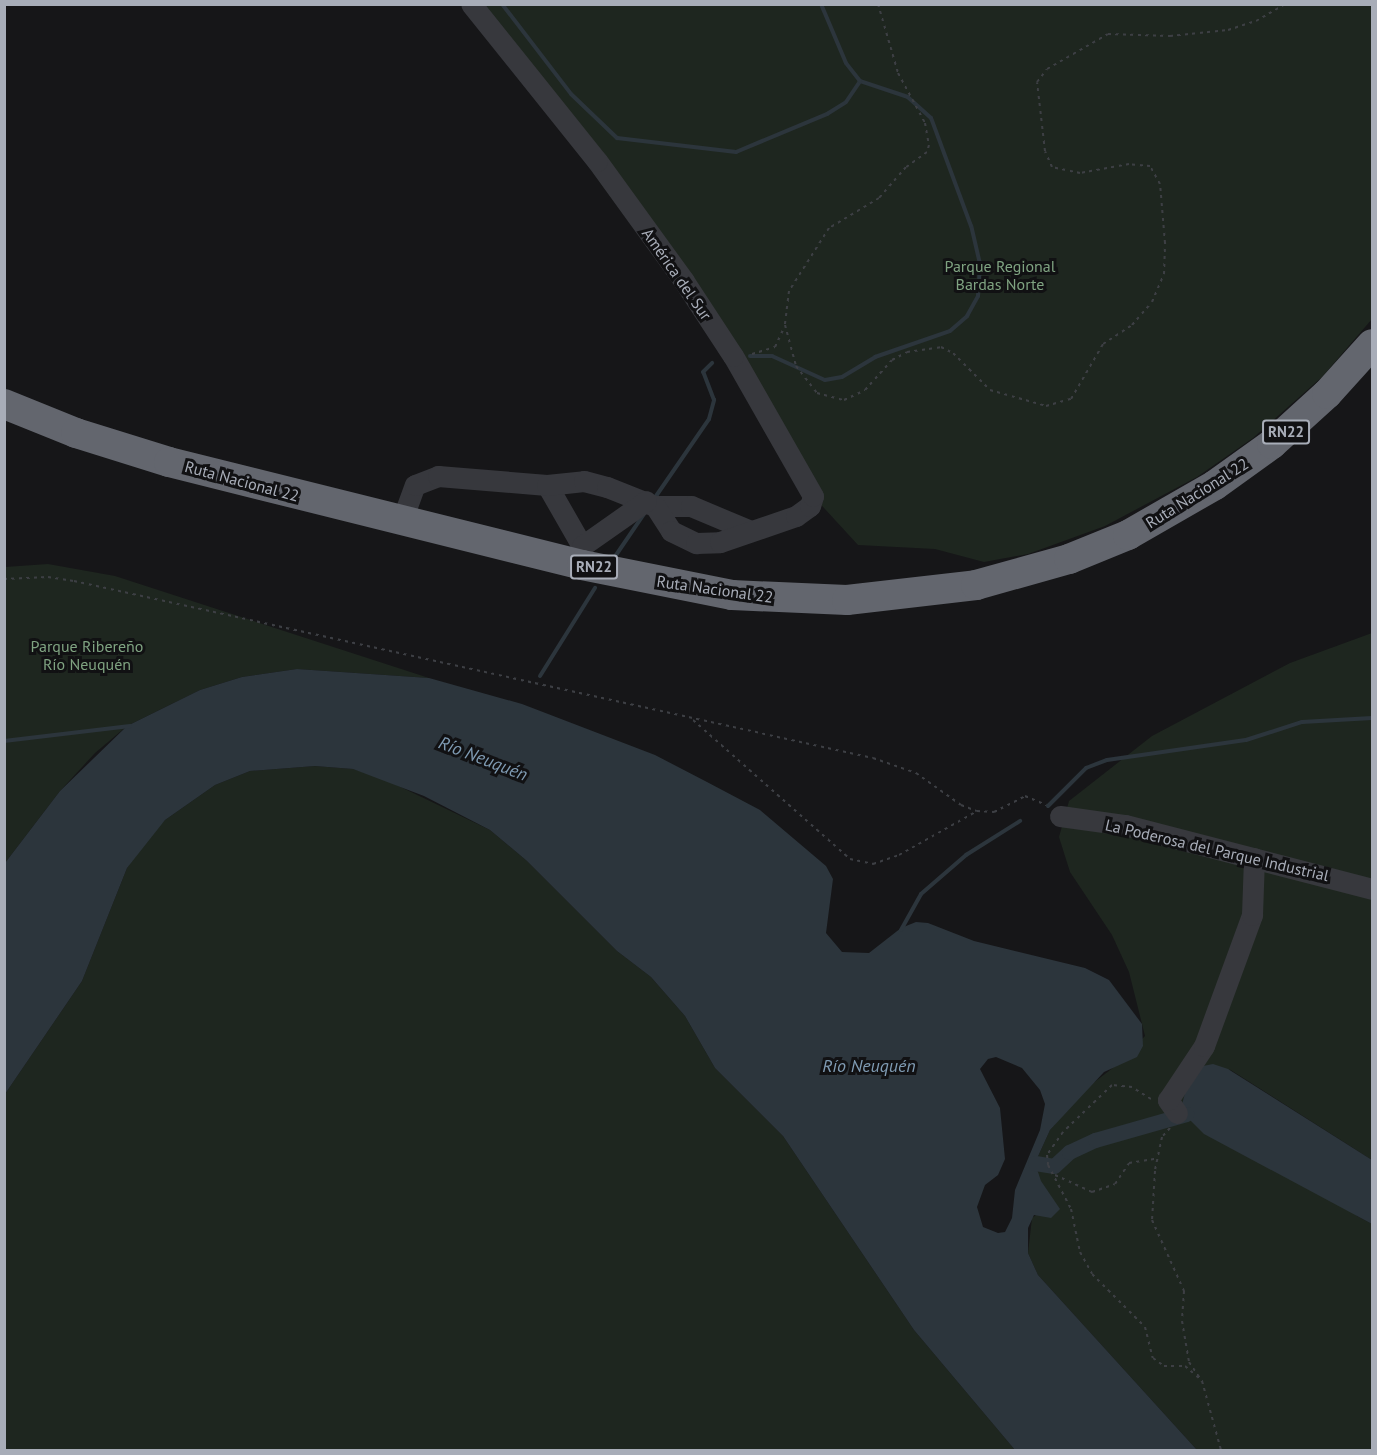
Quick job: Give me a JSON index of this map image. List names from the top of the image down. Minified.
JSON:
{"streets":{"highway":["RN22","Ruta Nacional 22"],"street":["América del Sur","La Poderosa del Parque Industrial"]},"water":["Río Neuquén"],"parks":["Parque Regional Bardas Norte","Parque Ribereño Río Neuquén"]}
